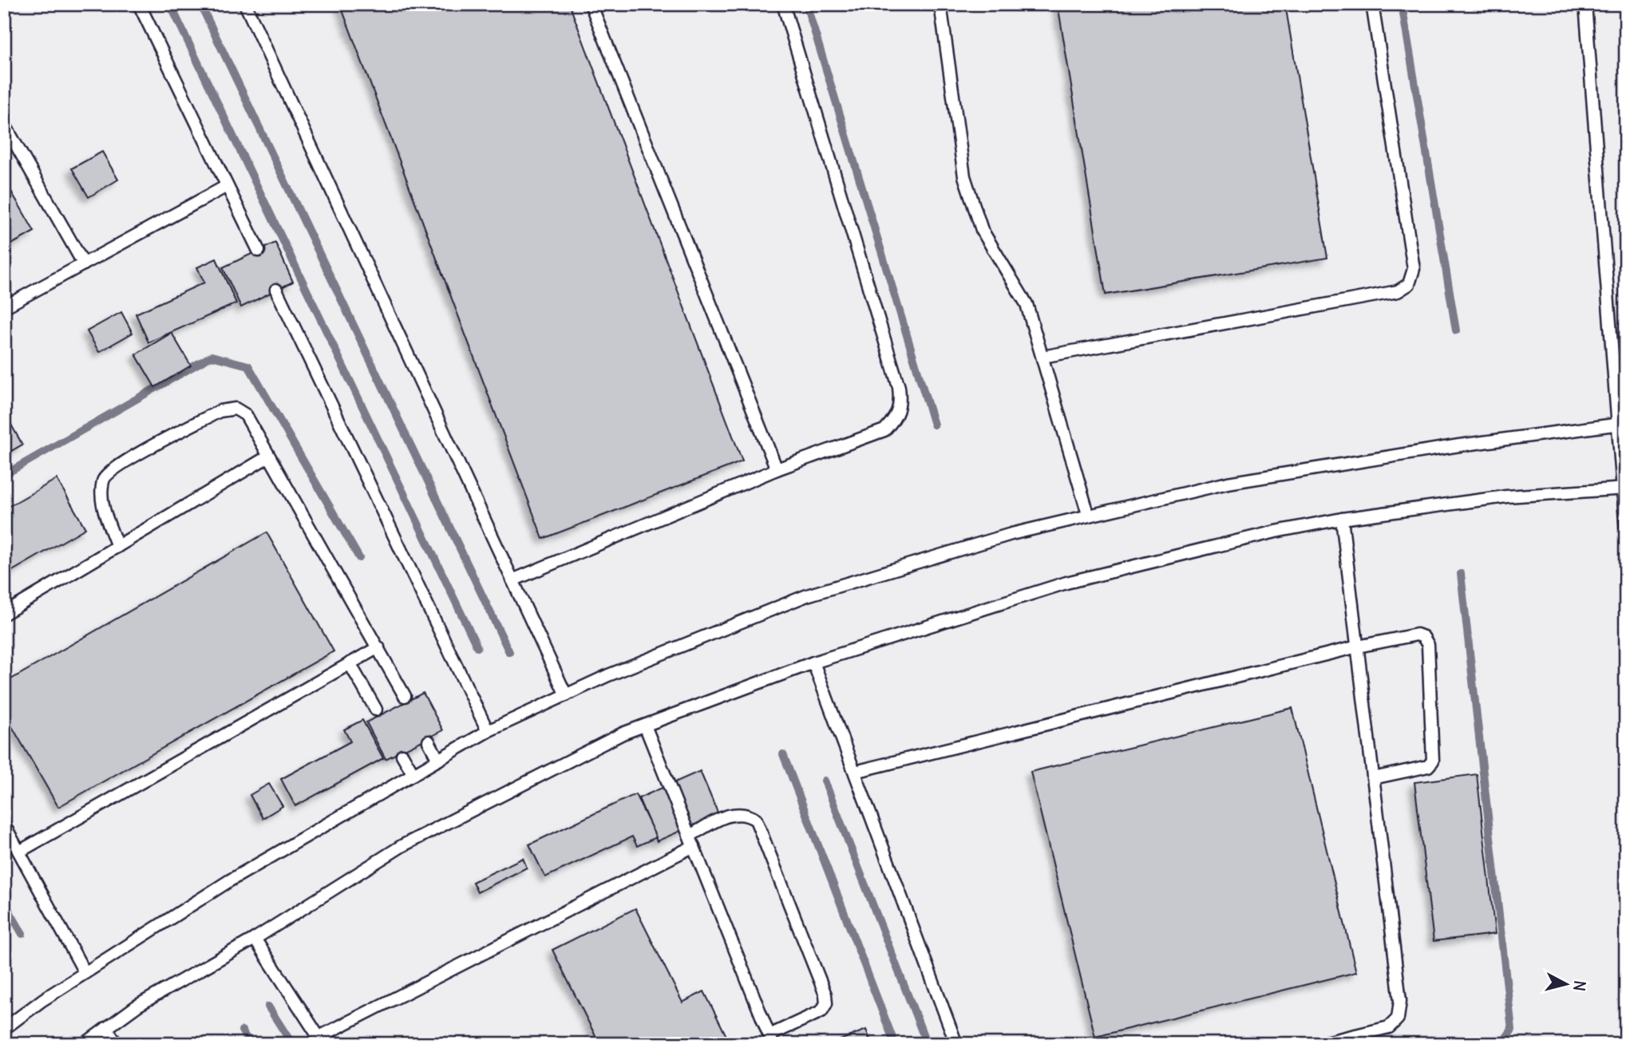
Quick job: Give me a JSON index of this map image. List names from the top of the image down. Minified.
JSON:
{"north":"right"}
